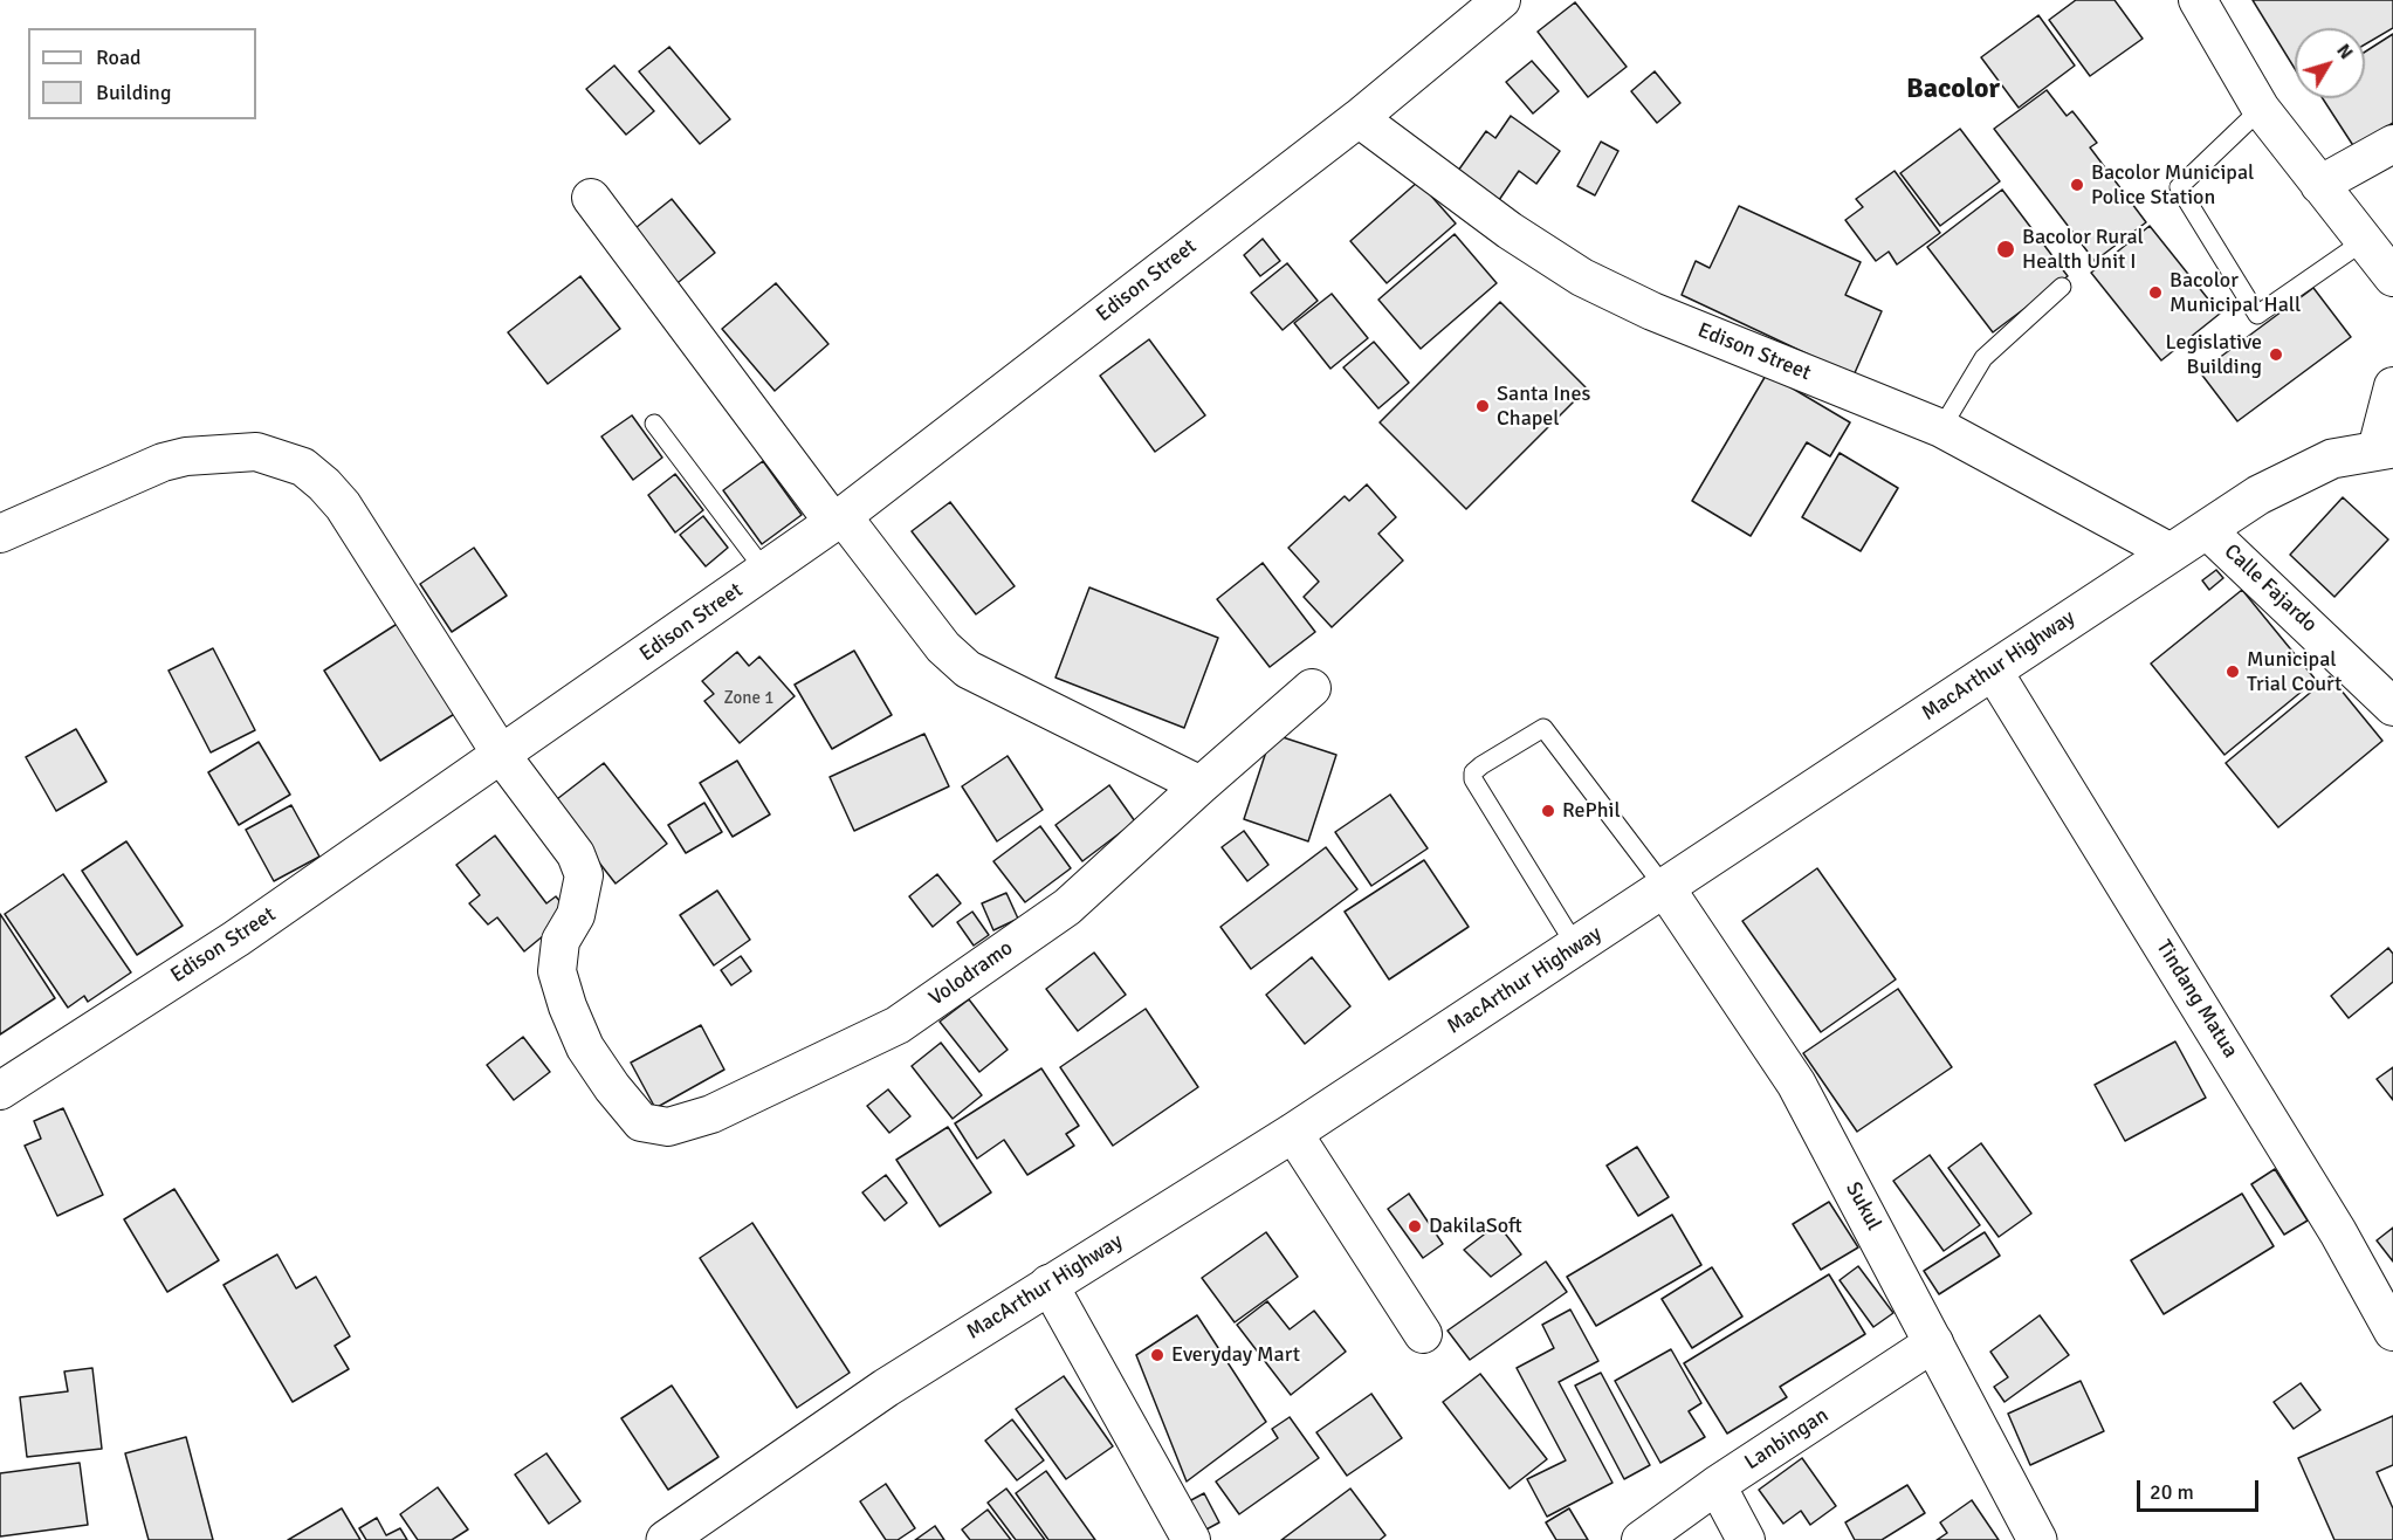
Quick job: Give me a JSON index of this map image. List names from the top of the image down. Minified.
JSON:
{"streets":{"main road":["MacArthur Highway","Sukul"],"street":["Edison Street","Calle Fajardo","Volodramo","Tindang Matua","Lanbingan"]},"crossings":[["Edison Street","MacArthur Highway"],["Edison Street","Volodramo"],["Calle Fajardo","MacArthur Highway"],["MacArthur Highway","Tindang Matua"],["MacArthur Highway","Sukul"],["Sukul","Lanbingan"]],"districts":["Bacolor"],"places":["Bacolor Municipal Police Station","Bacolor Rural Health Unit I","Bacolor Municipal Hall","Legislative Building","Santa Ines Chapel","Municipal Trial Court","RePhil","DakilaSoft","Everyday Mart"],"house_numbers":["Zone 1"],"legend":["Road","Building"],"scale_bar":"20 m","north":"top right"}
